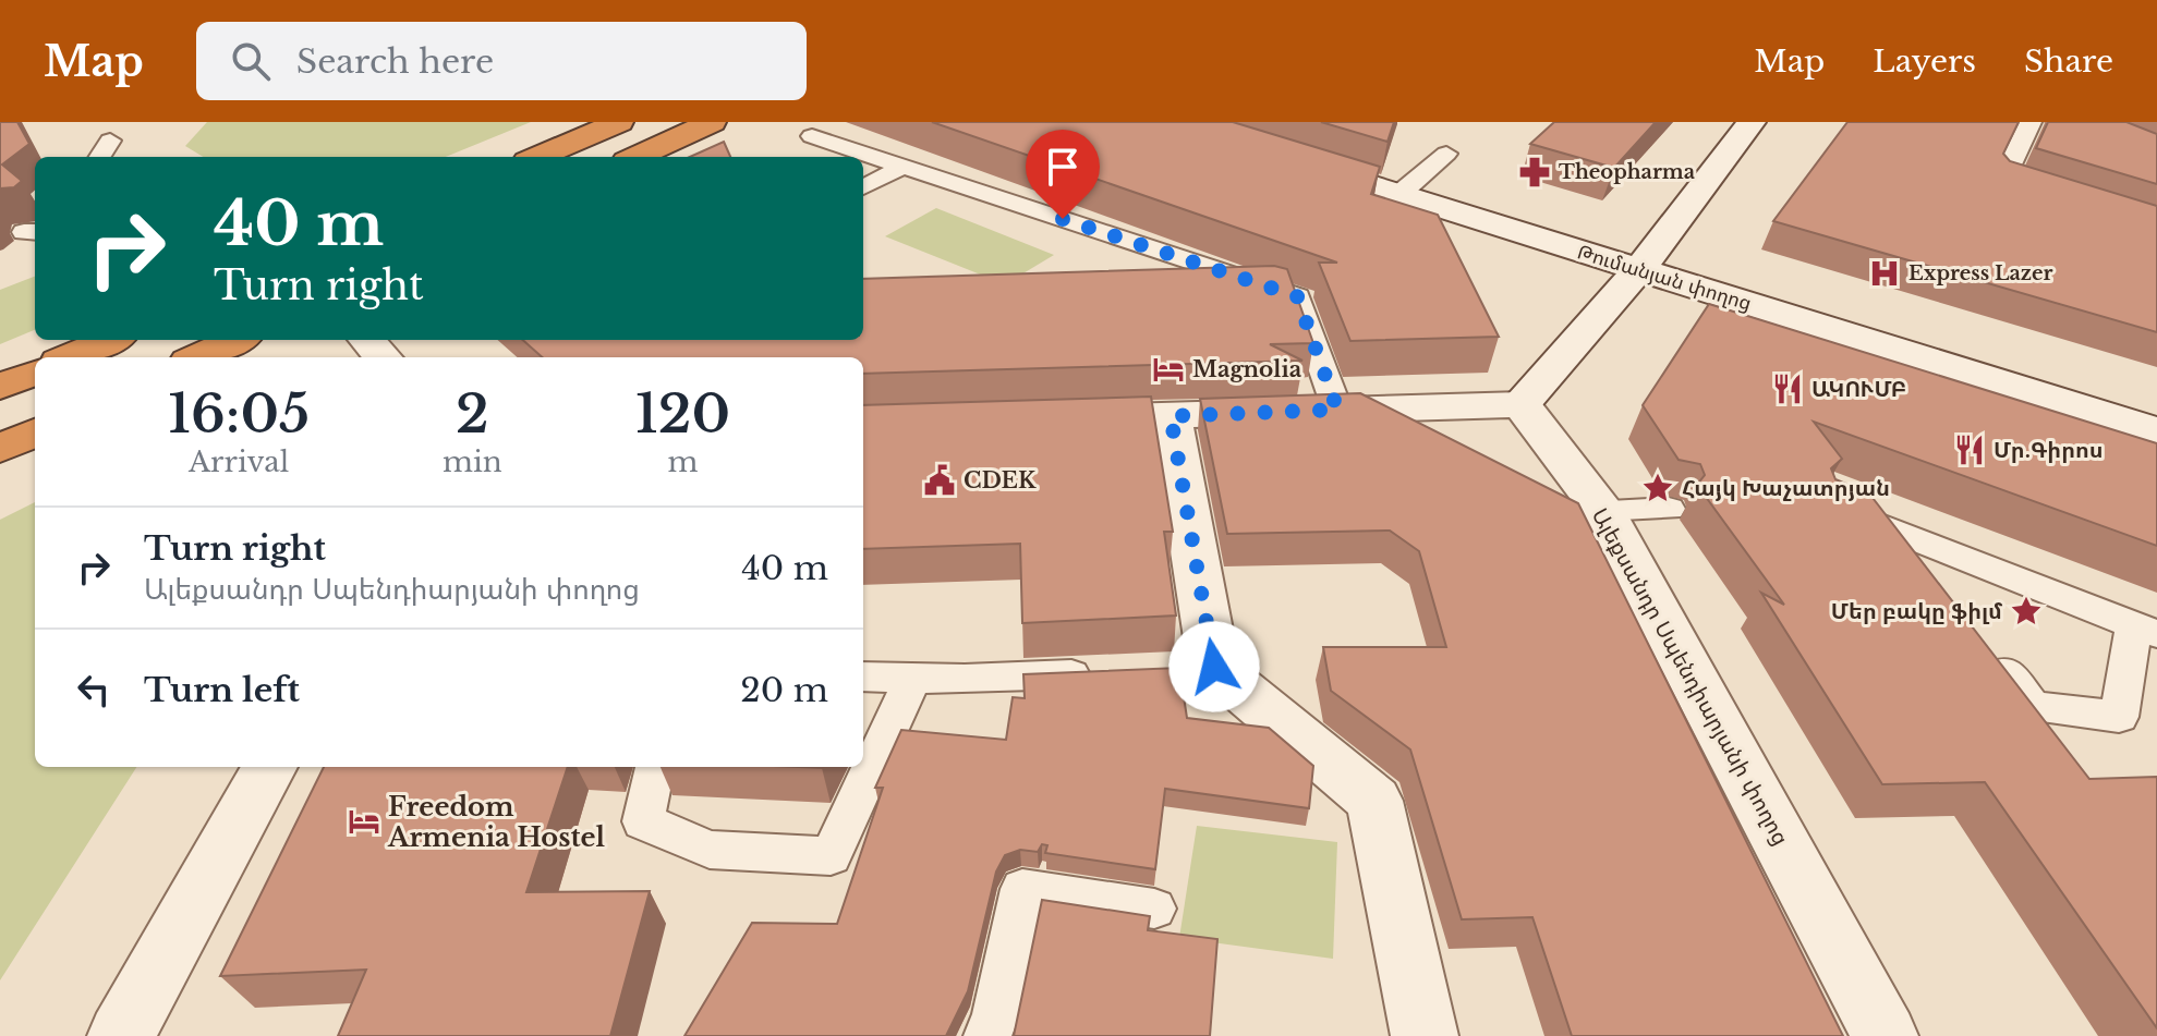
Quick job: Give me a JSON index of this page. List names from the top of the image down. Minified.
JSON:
{"streets":{"street":["Թումանյան փողոց","Ալեքսանդր Սպենդիարյանի փողոց"]},"places":{"pharmacy":["Theopharma"],"hospital":["Express Lazer"],"hotel":["Magnolia","Freedom Armenia Hostel"],"restaurant":["ԱԿՈՒՄԲ","Մր.Գիրոս"],"public building":["CDEK"],"place":["Հայկ Խաչատրյան","Մեր բակը ֆիլմ"]},"page":{"header":"Map","search":"Search here","nav":["Map","Layers","Share"],"turn":["40 m","Turn right"],"eta":["16:05","Arrival","2","min","120","m"],"list":[{"name":"Turn right","note":"Ալեքսանդր Սպենդիարյանի փողոց","value":"40 m"},{"name":"Turn left","value":"20 m"}]}}
